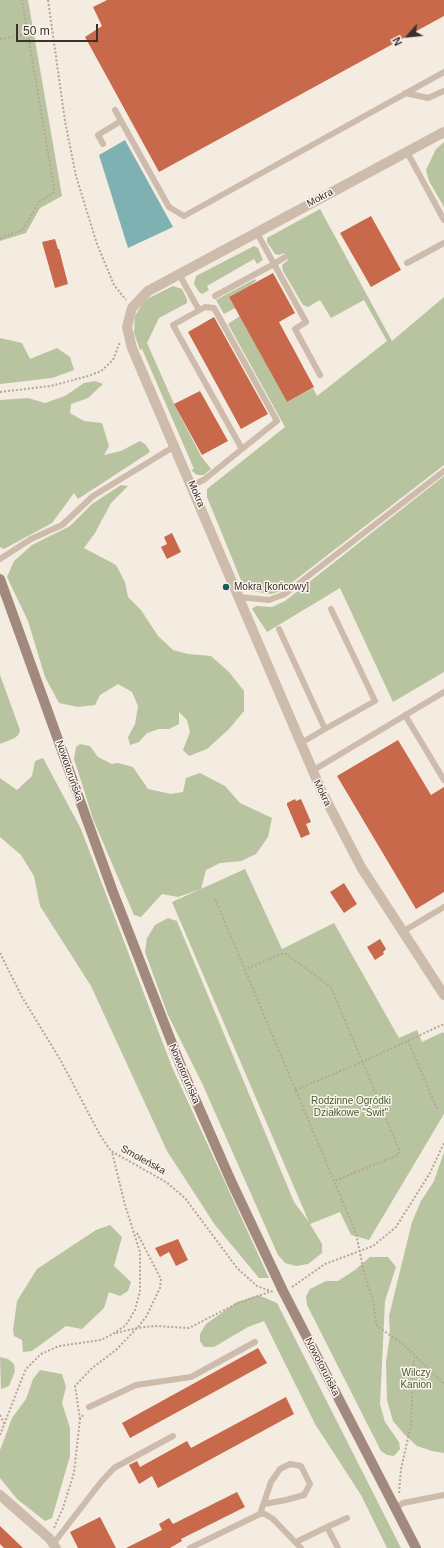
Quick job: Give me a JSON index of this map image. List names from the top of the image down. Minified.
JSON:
{"streets":{"main road":["Nowotoruńska"],"street":["Mokra"],"path":["Smoleńska"]},"parks":["Rodzinne Ogródki Działkowe \"Świt\"","Wilczy Kanion"],"places":["Mokra [końcowy]"],"scale_bar":"50 m","north":"bottom left"}
